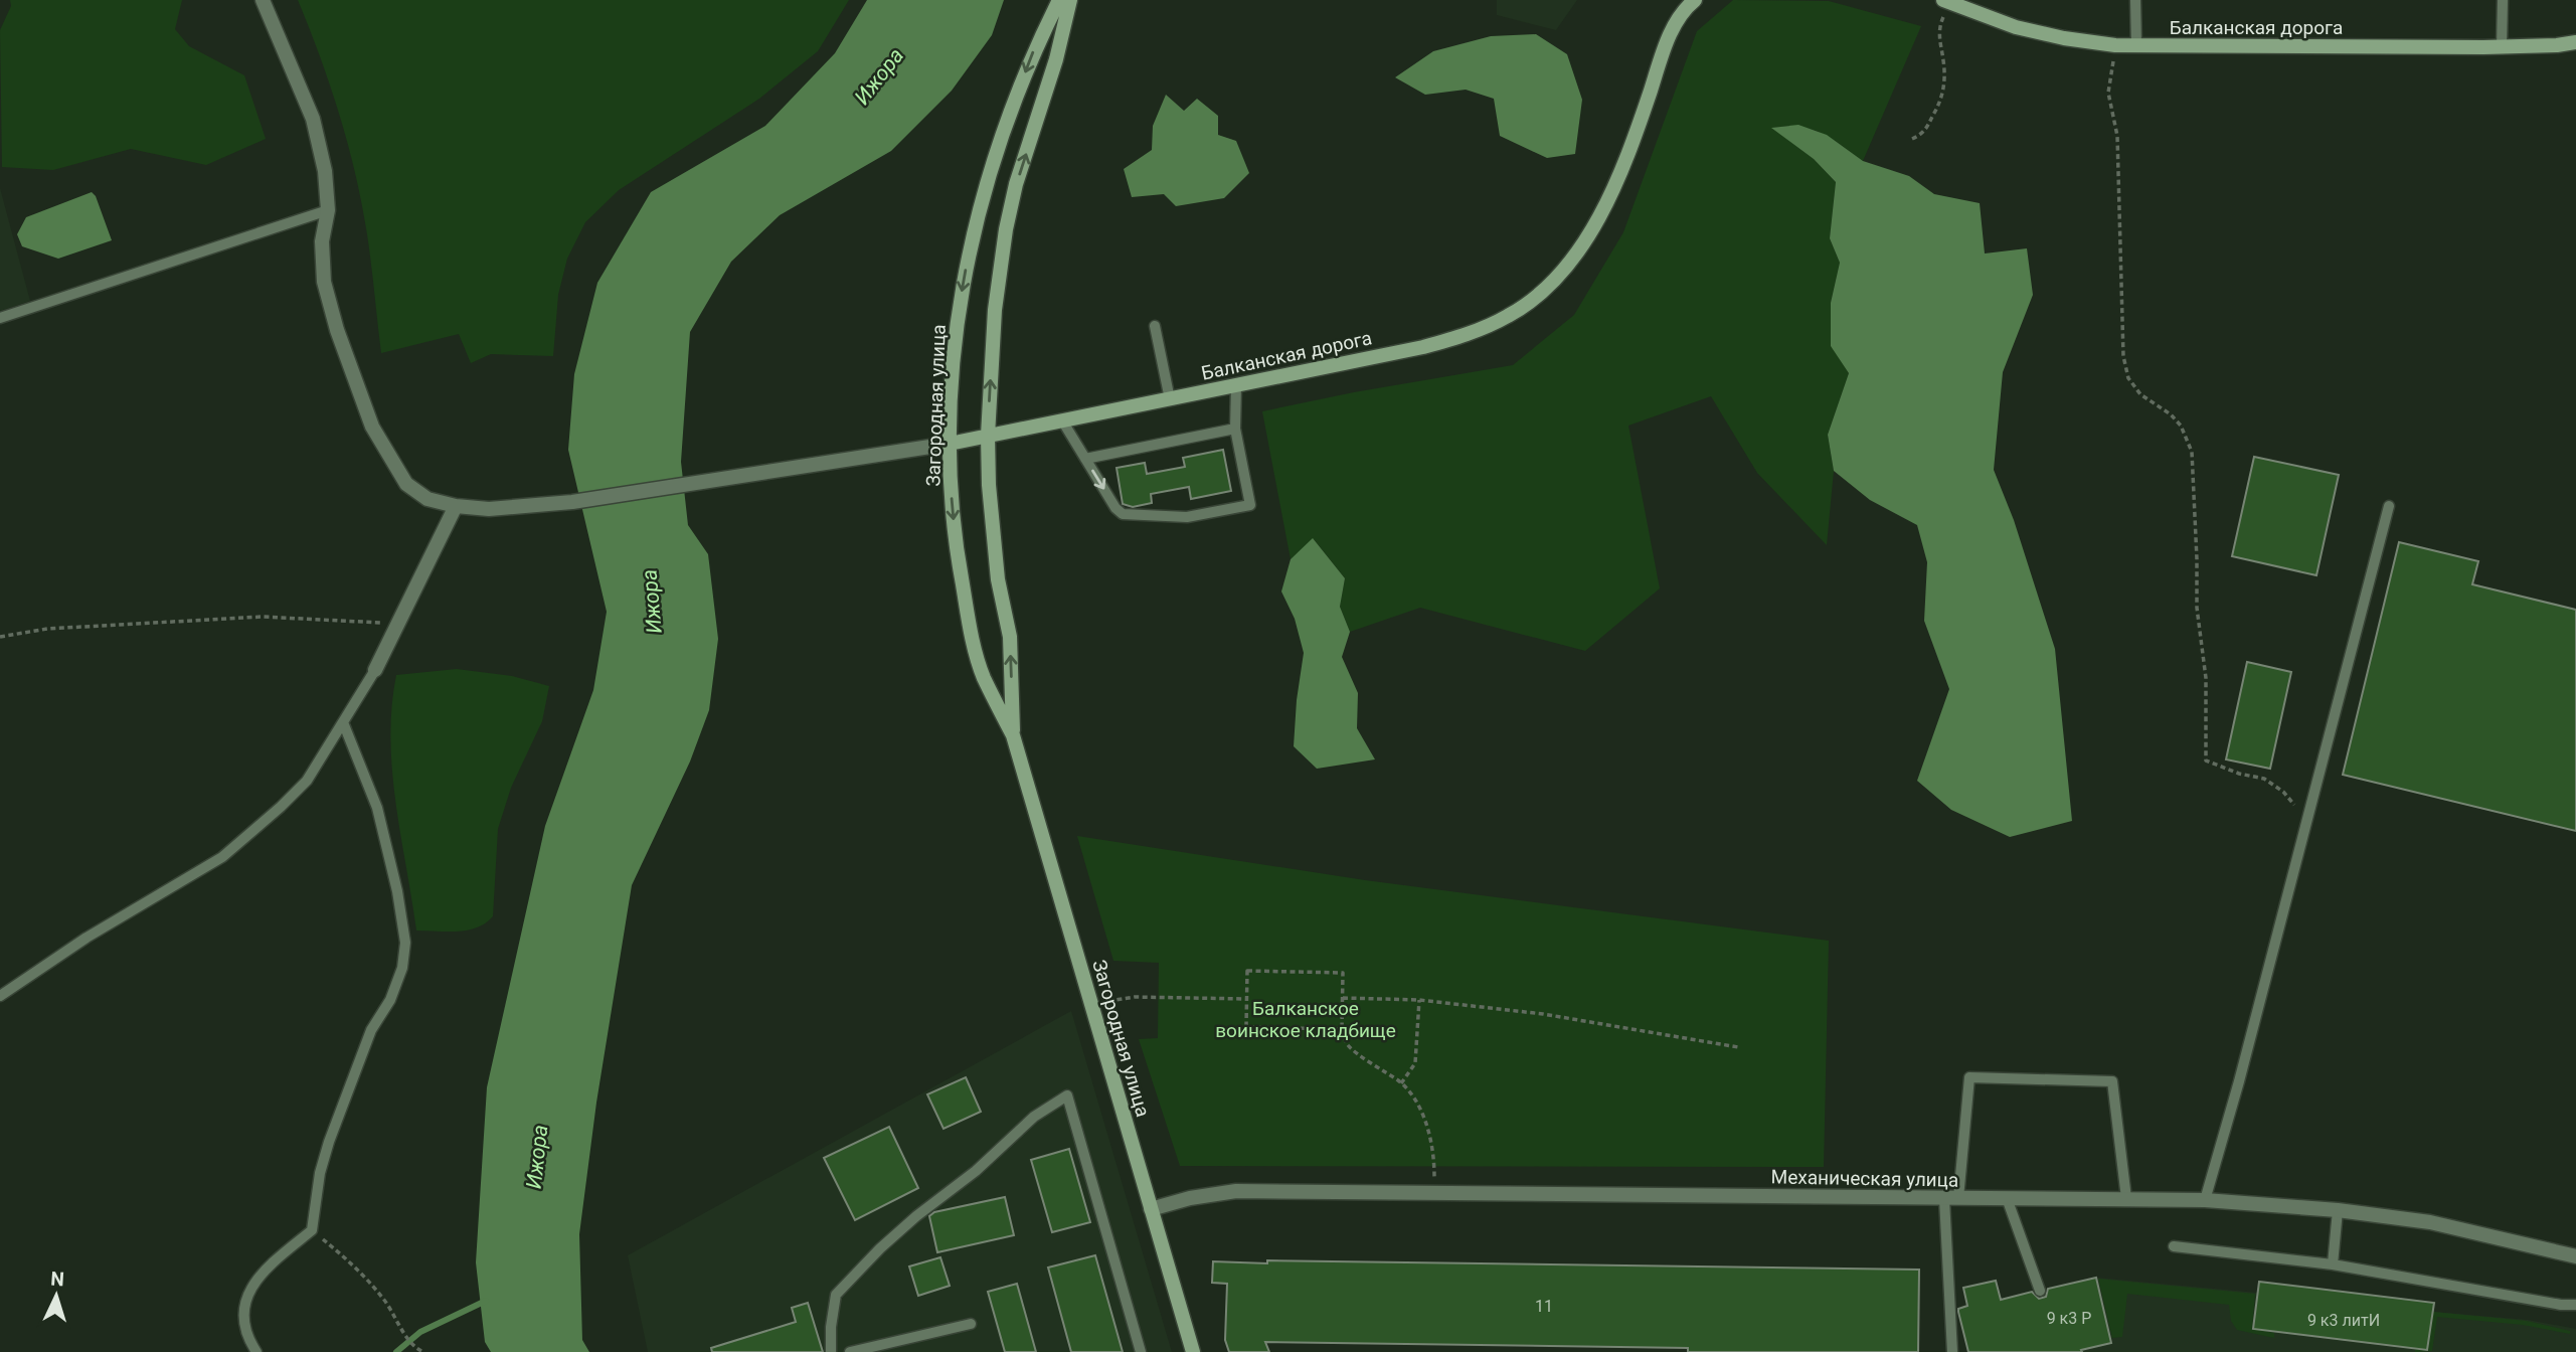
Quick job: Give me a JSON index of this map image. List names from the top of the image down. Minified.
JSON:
{"streets":{"main road":["Балканская дорога","Загородная улица"],"street":["Механическая улица"]},"crossings":[["Балканская дорога","Загородная улица"],["Загородная улица","Механическая улица"]],"water":["Ижора"],"parks":["Балканское воинское кладбище"],"house_numbers":["11","9 к3 Р","9 к3 литИ"],"north":"top"}
